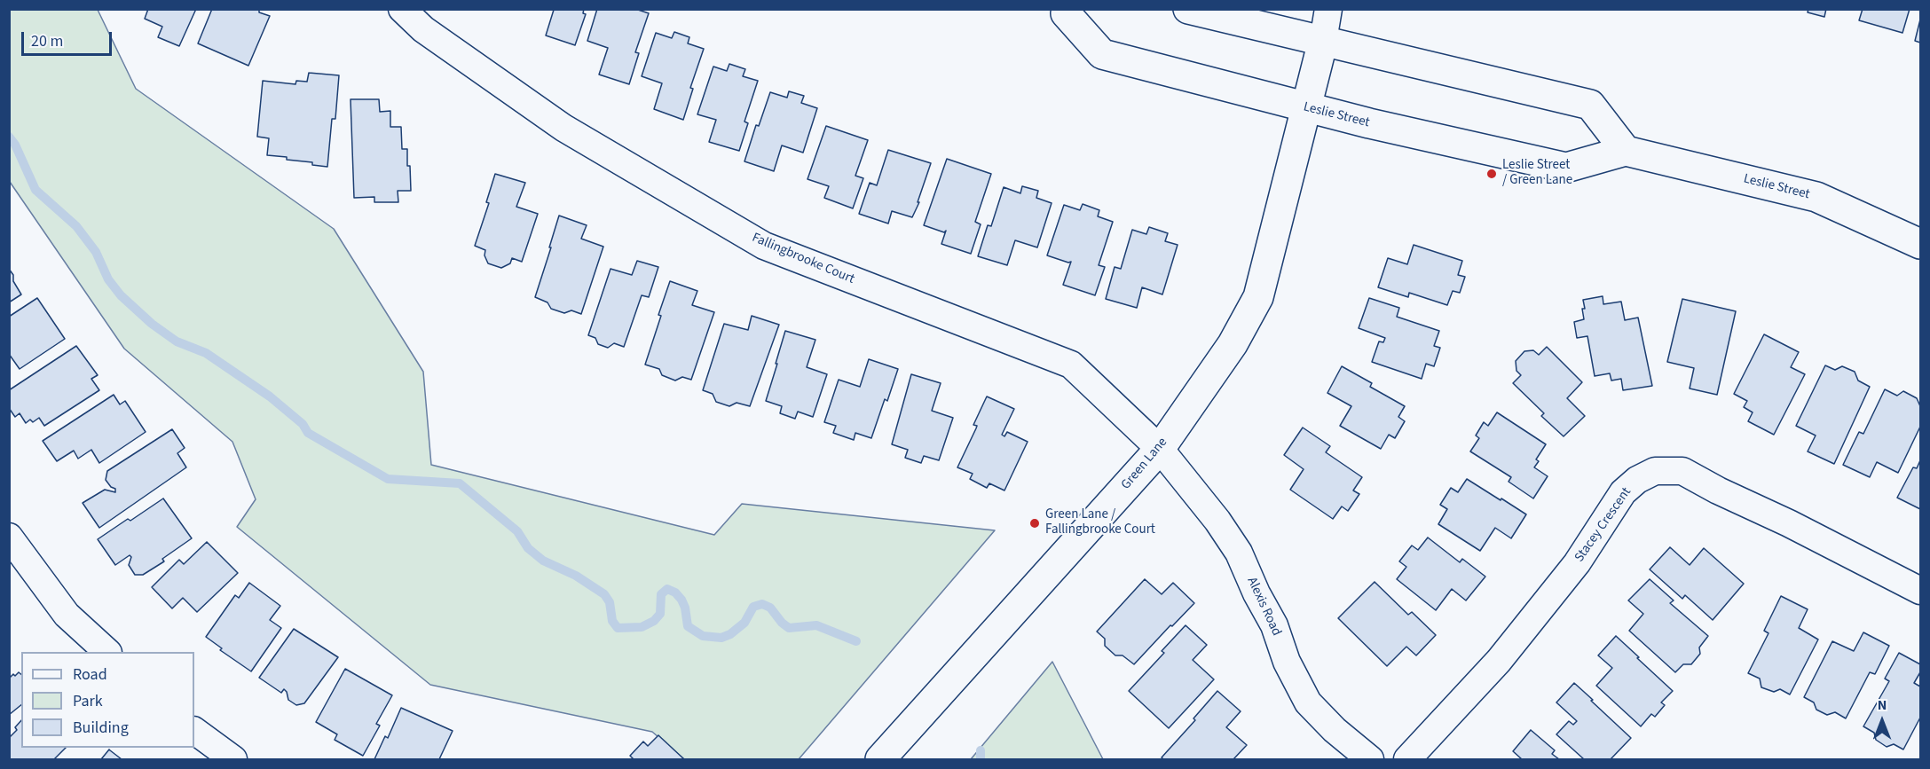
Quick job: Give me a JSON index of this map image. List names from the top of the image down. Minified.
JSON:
{"streets":{"main road":["Leslie Street","Green Lane"],"street":["Fallingbrooke Court","Stacey Crescent","Alexis Road"]},"crossings":[["Leslie Street","Green Lane"],["Fallingbrooke Court","Green Lane"],["Fallingbrooke Court","Alexis Road"],["Green Lane","Alexis Road"]],"places":["Leslie Street / Green Lane","Green Lane / Fallingbrooke Court"],"legend":["Road","Park","Building"],"scale_bar":"20 m","north":"top"}
